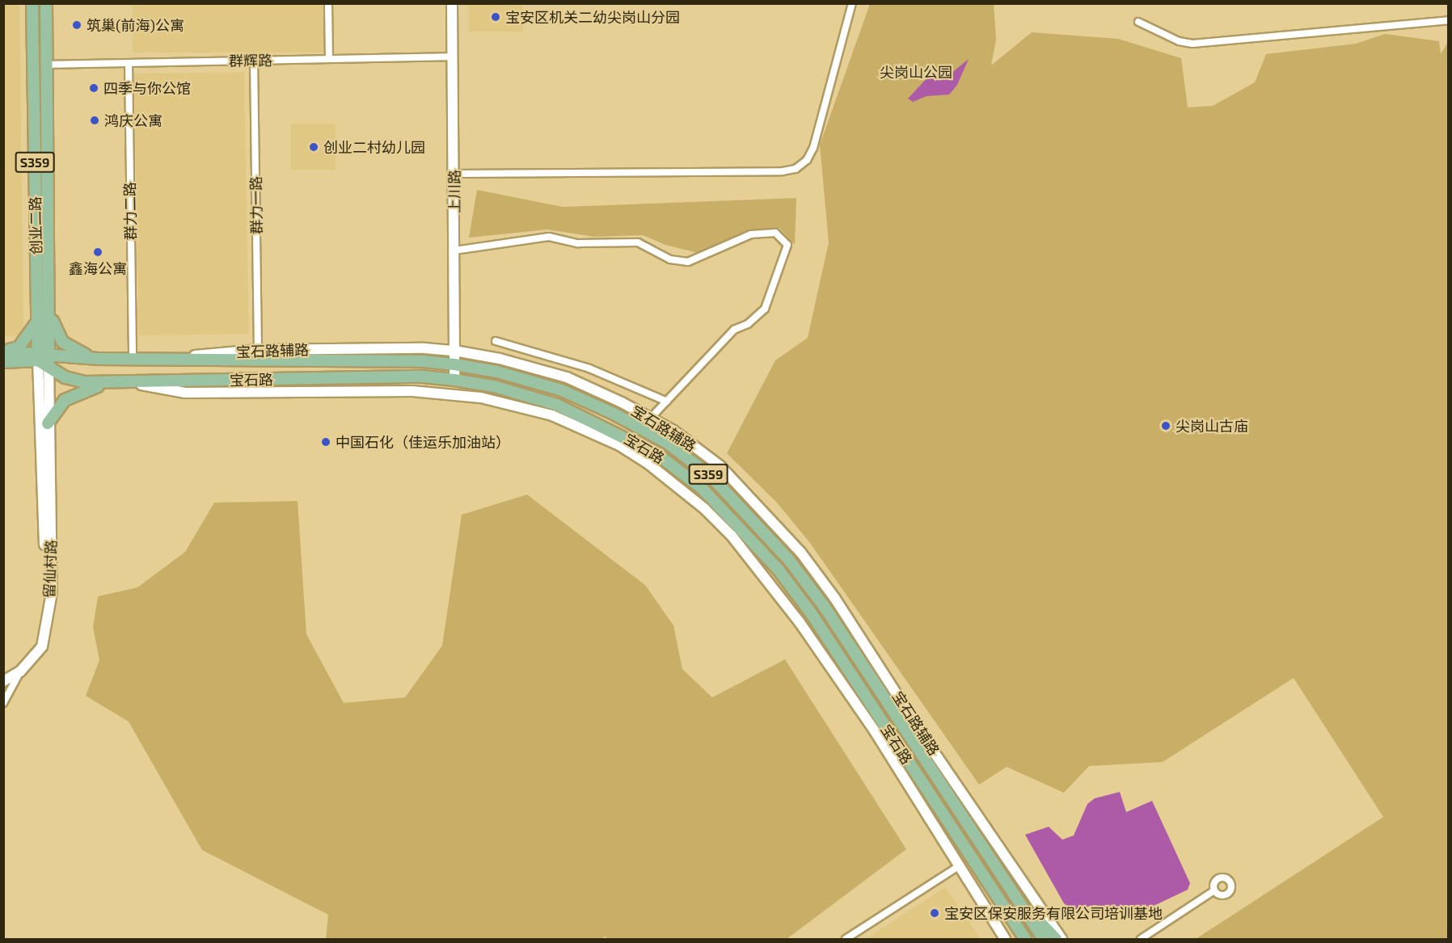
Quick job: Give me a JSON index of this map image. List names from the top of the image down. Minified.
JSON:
{"streets":{"main road":["S359","上川路","创业二路","宝石路辅路","宝石路","留仙村路"],"street":["群辉路","群力一路","群力二路"]},"crossings":[["群辉路","上川路"],["群辉路","群力一路"],["群辉路","群力二路"],["群辉路","创业二路"],["上川路","宝石路辅路"],["上川路","宝石路"],["群力一路","宝石路辅路"],["群力二路","宝石路辅路"],["群力二路","宝石路"],["创业二路","宝石路"],["创业二路","留仙村路"],["宝石路辅路","宝石路"],["宝石路","留仙村路"]],"parks":["尖岗山公园"],"places":["宝安区机关二幼尖岗山分园","筑巢(前海)公寓","四季与你公馆","鸿庆公寓","创业二村幼儿园","鑫海公寓","尖岗山古庙","中国石化（佳运乐加油站）","宝安区保安服务有限公司培训基地"]}
